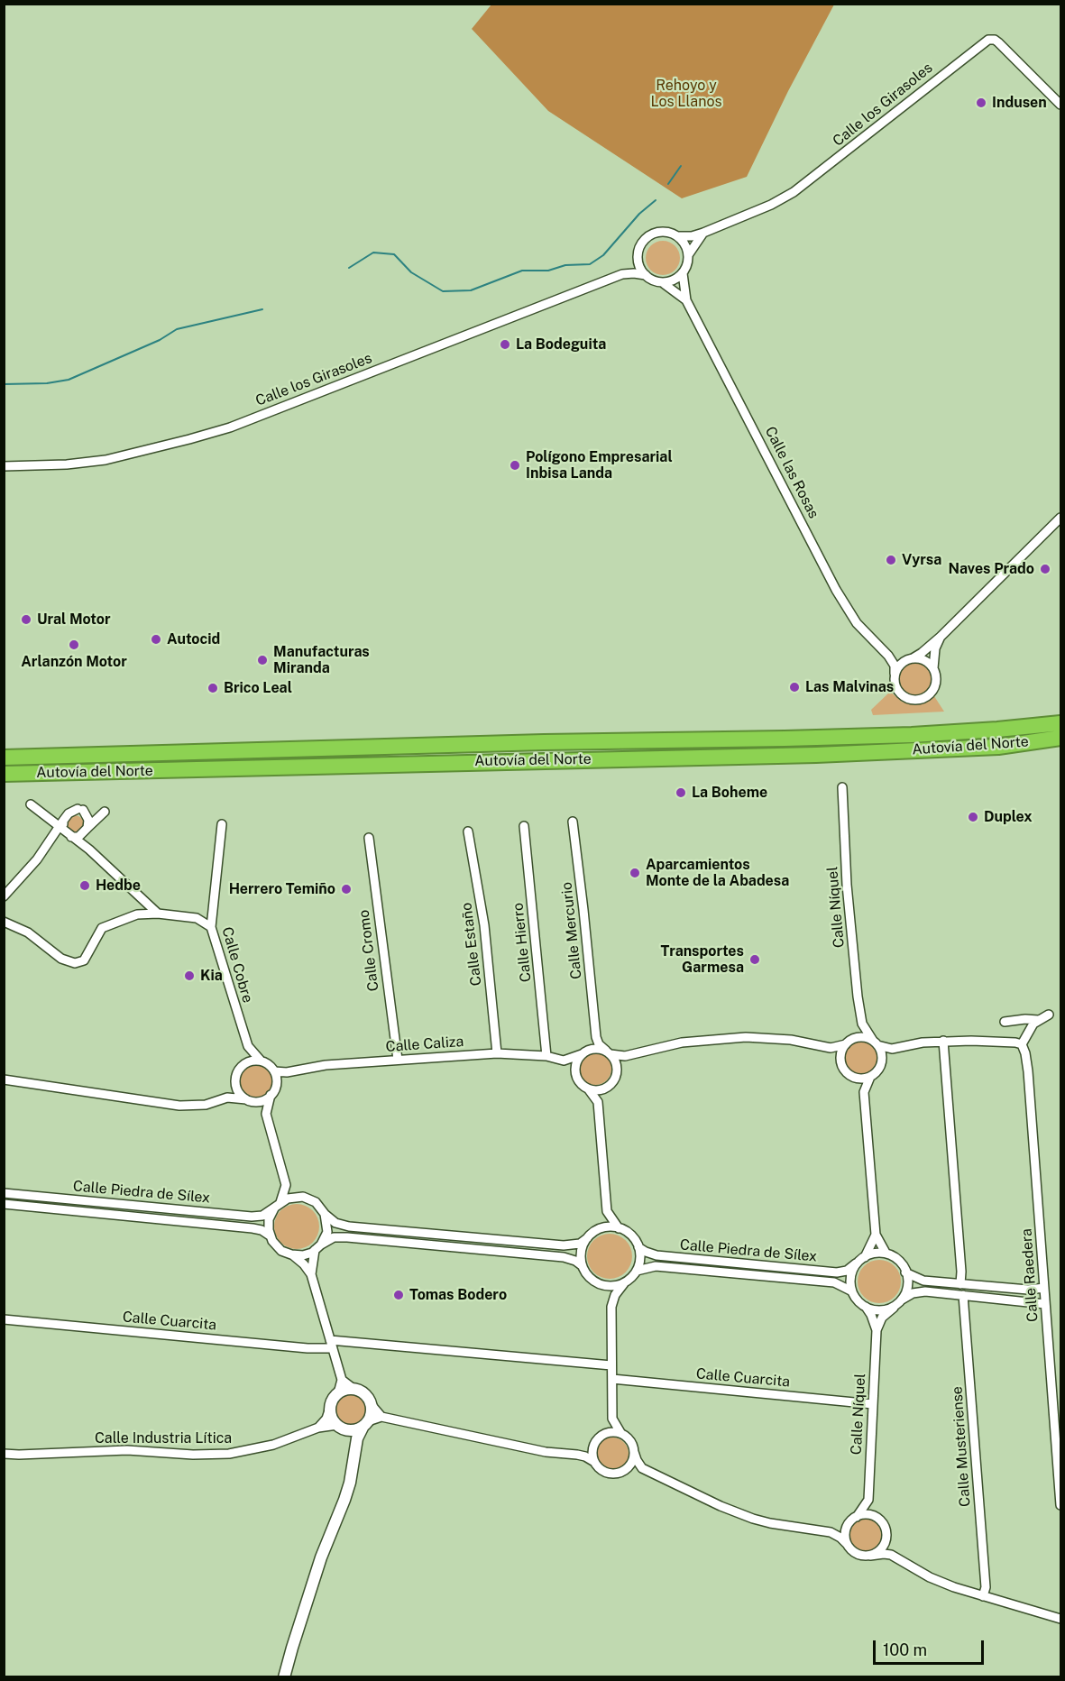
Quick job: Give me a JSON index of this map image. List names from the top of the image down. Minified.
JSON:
{"streets":{"highway":["Autovía del Norte"],"street":["Calle los Girasoles","Calle las Rosas","Calle Níquel","Calle Mercurio","Calle Hierro","Calle Estaño","Calle Cromo","Calle Cobre","Calle Caliza","Calle Piedra de Sílex","Calle Raedera","Calle Cuarcita","Calle Industria Lítica","Calle Musteriense"]},"crossings":[["Calle los Girasoles","Calle las Rosas"],["Calle Níquel","Calle Piedra de Sílex"],["Calle Níquel","Calle Cuarcita"],["Calle Hierro","Calle Caliza"],["Calle Estaño","Calle Caliza"],["Calle Cromo","Calle Caliza"],["Calle Cobre","Calle Caliza"]],"parks":["Rehoyo y Los Llanos"],"places":["Indusen","La Bodeguita","Polígono Empresarial Inbisa Landa","Vyrsa","Naves Prado","Ural Motor","Autocid","Arlanzón Motor","Manufacturas Miranda","Las Malvinas","Brico Leal","La Boheme","Duplex","Aparcamientos Monte de la Abadesa","Hedbe","Herrero Temiño","Transportes Garmesa","Kia","Tomas Bodero"],"scale_bar":"100 m"}
